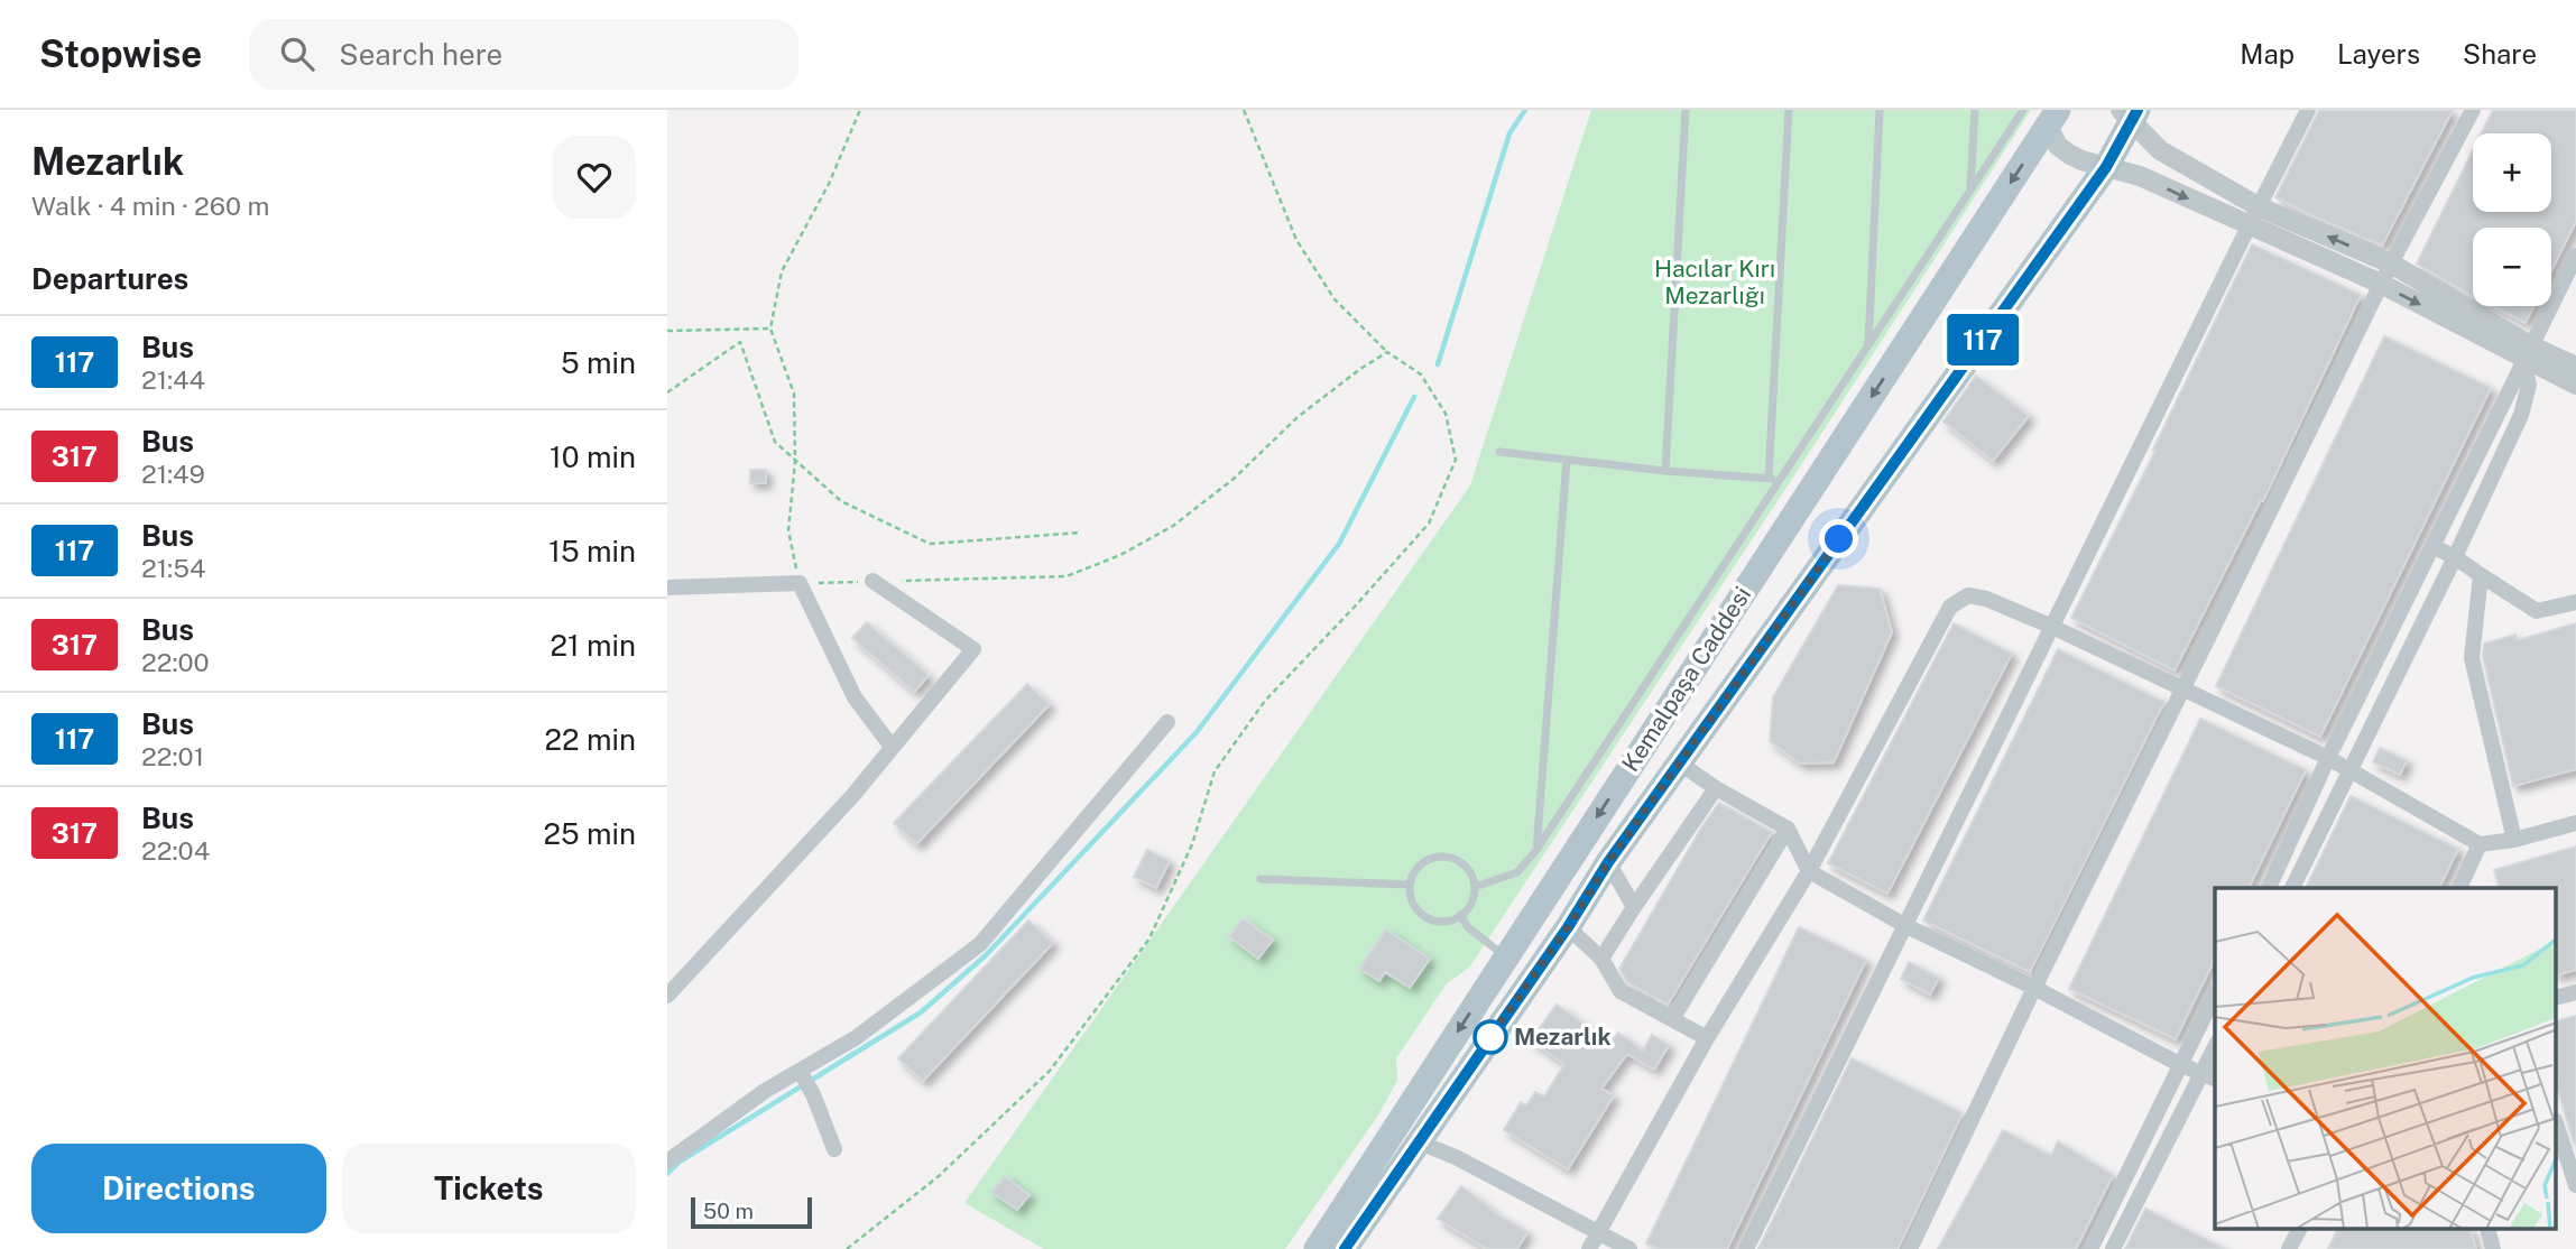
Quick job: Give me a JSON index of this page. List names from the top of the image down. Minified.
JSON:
{"streets":{"main road":["Kemalpaşa Caddesi"]},"parks":["Hacılar Kırı Mezarlığı"],"places":["Mezarlık"],"lines":["bus line 117"],"scale_bar":"50 m","page":{"header":"Stopwise","search":"Search here","nav":["Map","Layers","Share"],"heading":[["Mezarlık","Walk · 4 min · 260 m"],"Departures"],"on_map":"117","map_buttons":["+","−"],"list":[{"mark":"117","name":"Bus","note":"21:44","value":"5 min"},{"mark":"317","name":"Bus","note":"21:49","value":"10 min"},{"mark":"117","name":"Bus","note":"21:54","value":"15 min"},{"mark":"317","name":"Bus","note":"22:00","value":"21 min"},{"mark":"117","name":"Bus","note":"22:01","value":"22 min"},{"mark":"317","name":"Bus","note":"22:04","value":"25 min"}],"buttons":["Directions","Tickets"],"scale":"50 m"}}
